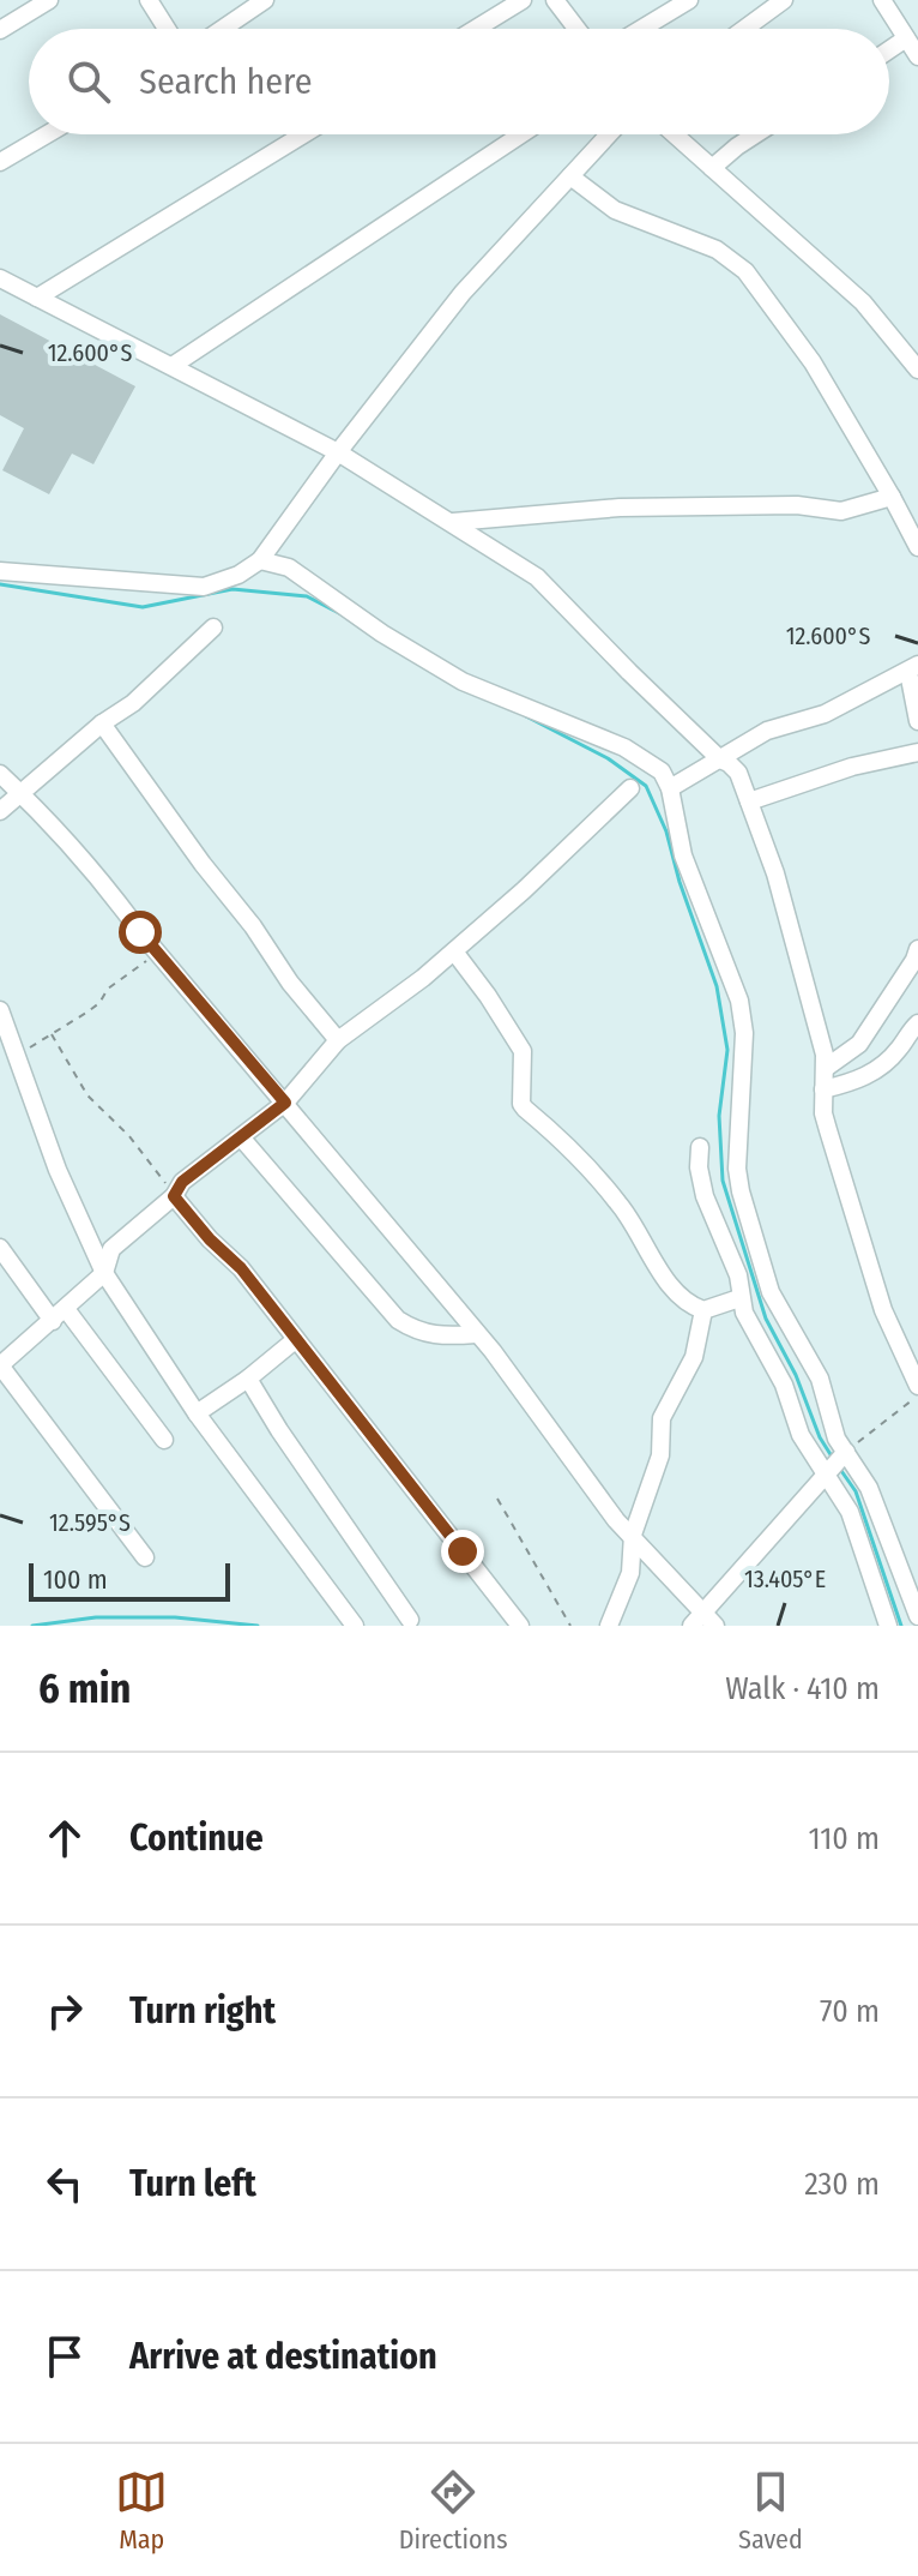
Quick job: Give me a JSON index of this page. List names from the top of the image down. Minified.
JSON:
{"scale_bar":"100 m","page":{"search":"Search here","scale":"100 m","heading":["6 min","Walk · 410 m"],"list":[["Continue","110 m"],["Turn right","70 m"],["Turn left","230 m"],"Arrive at destination"],"nav":["Map","Directions","Saved"]},"coordinates":["12.600°S","12.595°S","13.405°E"]}
